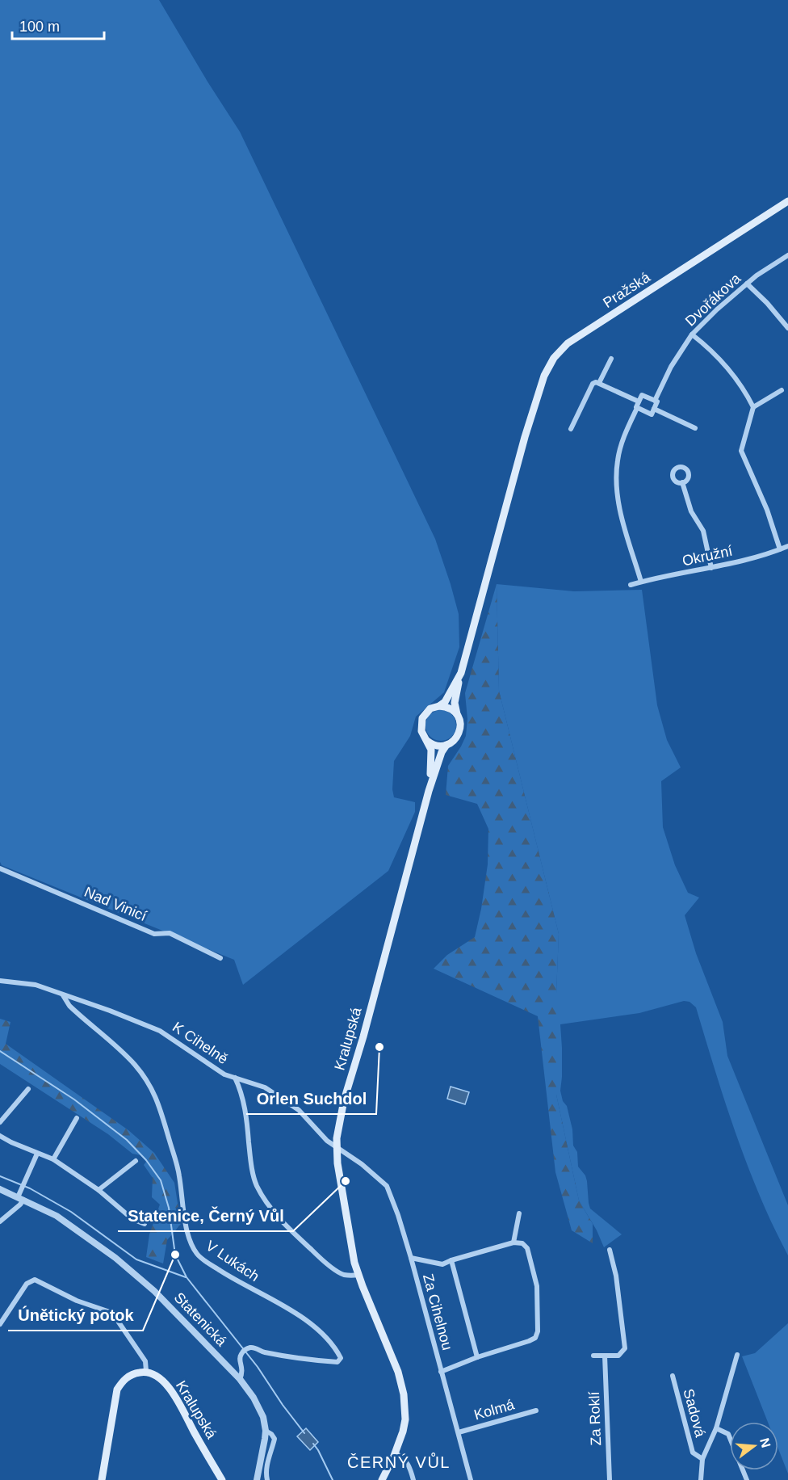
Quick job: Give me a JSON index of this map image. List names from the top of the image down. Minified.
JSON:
{"streets":{"main road":["Pražská","Kralupská"],"street":["Dvořákova","Okružní","Nad Vinicí","K Cihelně","V Lukách","Za Cihelnou","Statenická","Kolmá","Sadová","Za Roklí"]},"crossings":[["Kralupská","K Cihelně"],["Kralupská","Za Cihelnou"],["K Cihelně","V Lukách"],["K Cihelně","Za Cihelnou"],["V Lukách","Statenická"],["Za Cihelnou","Kolmá"]],"districts":["ČERNÝ VŮL"],"places":["Orlen Suchdol","Statenice, Černý Vůl","Únětický potok"],"scale_bar":"100 m","north":"right"}
